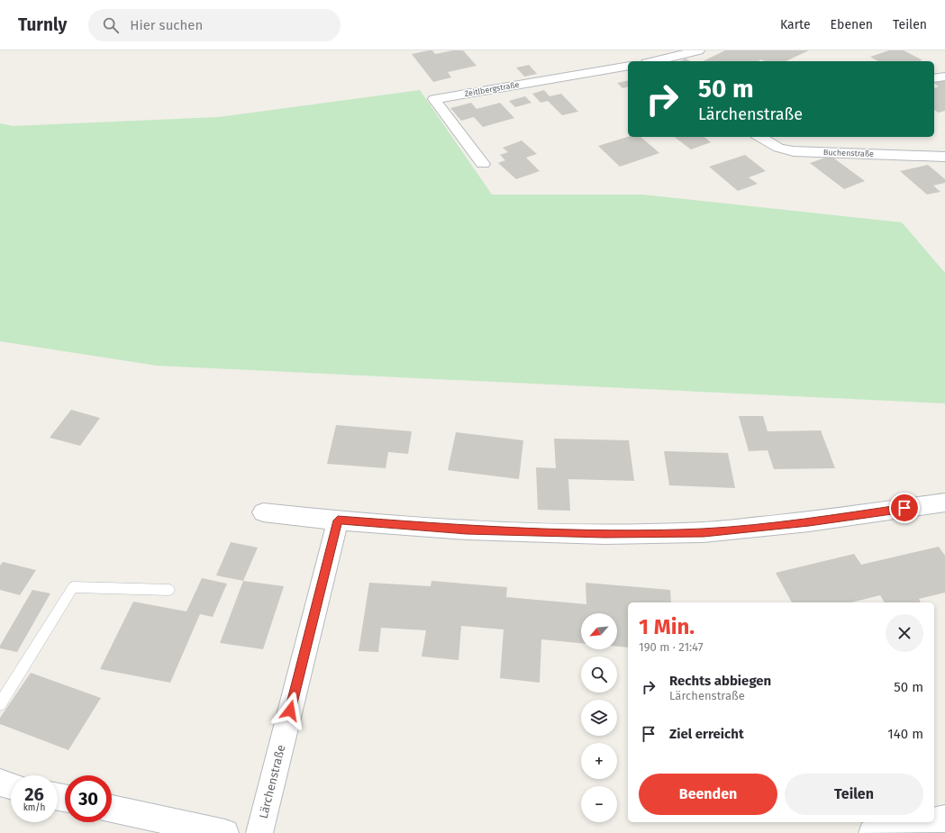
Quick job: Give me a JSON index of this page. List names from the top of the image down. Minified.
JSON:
{"streets":{"street":["Zeitlbergstraße","Buchenstraße","Lärchenstraße"]},"north":"bottom left","page":{"header":"Turnly","search":"Hier suchen","nav":["Karte","Ebenen","Teilen"],"turn":["50 m","Lärchenstraße"],"heading":["1 Min.","190 m · 21:47"],"map_buttons":["+","−"],"list":[{"name":"Rechts abbiegen","note":"Lärchenstraße","value":"50 m"},{"name":"Ziel erreicht","value":"140 m"}],"buttons":["Beenden","Teilen"],"speed":"26 km/h","limit":"30"}}
